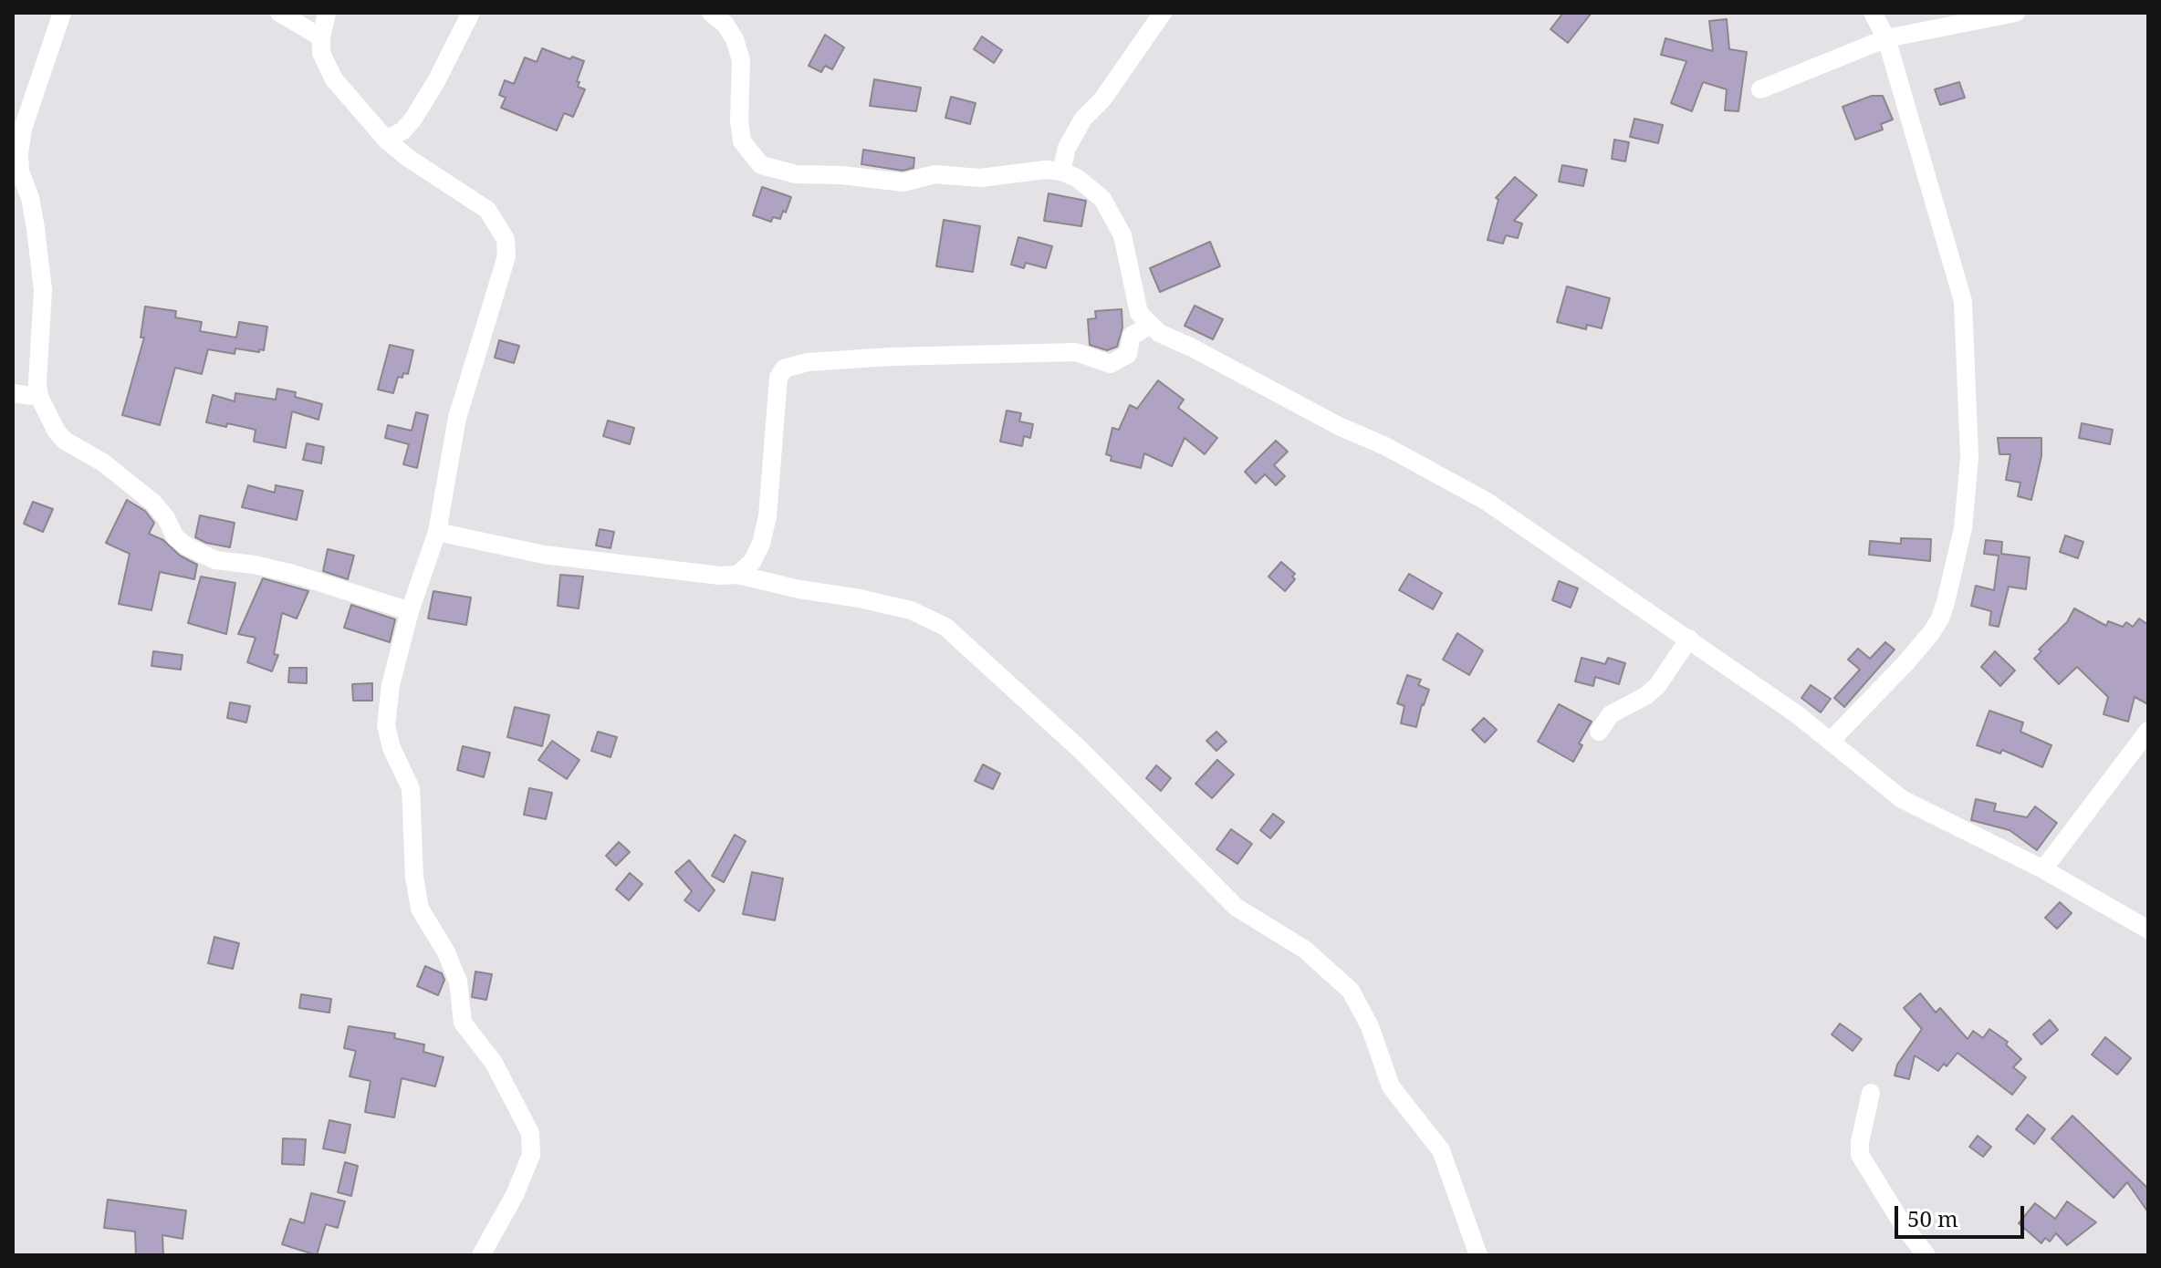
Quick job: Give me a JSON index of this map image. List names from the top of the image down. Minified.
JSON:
{"scale_bar":"50 m"}
